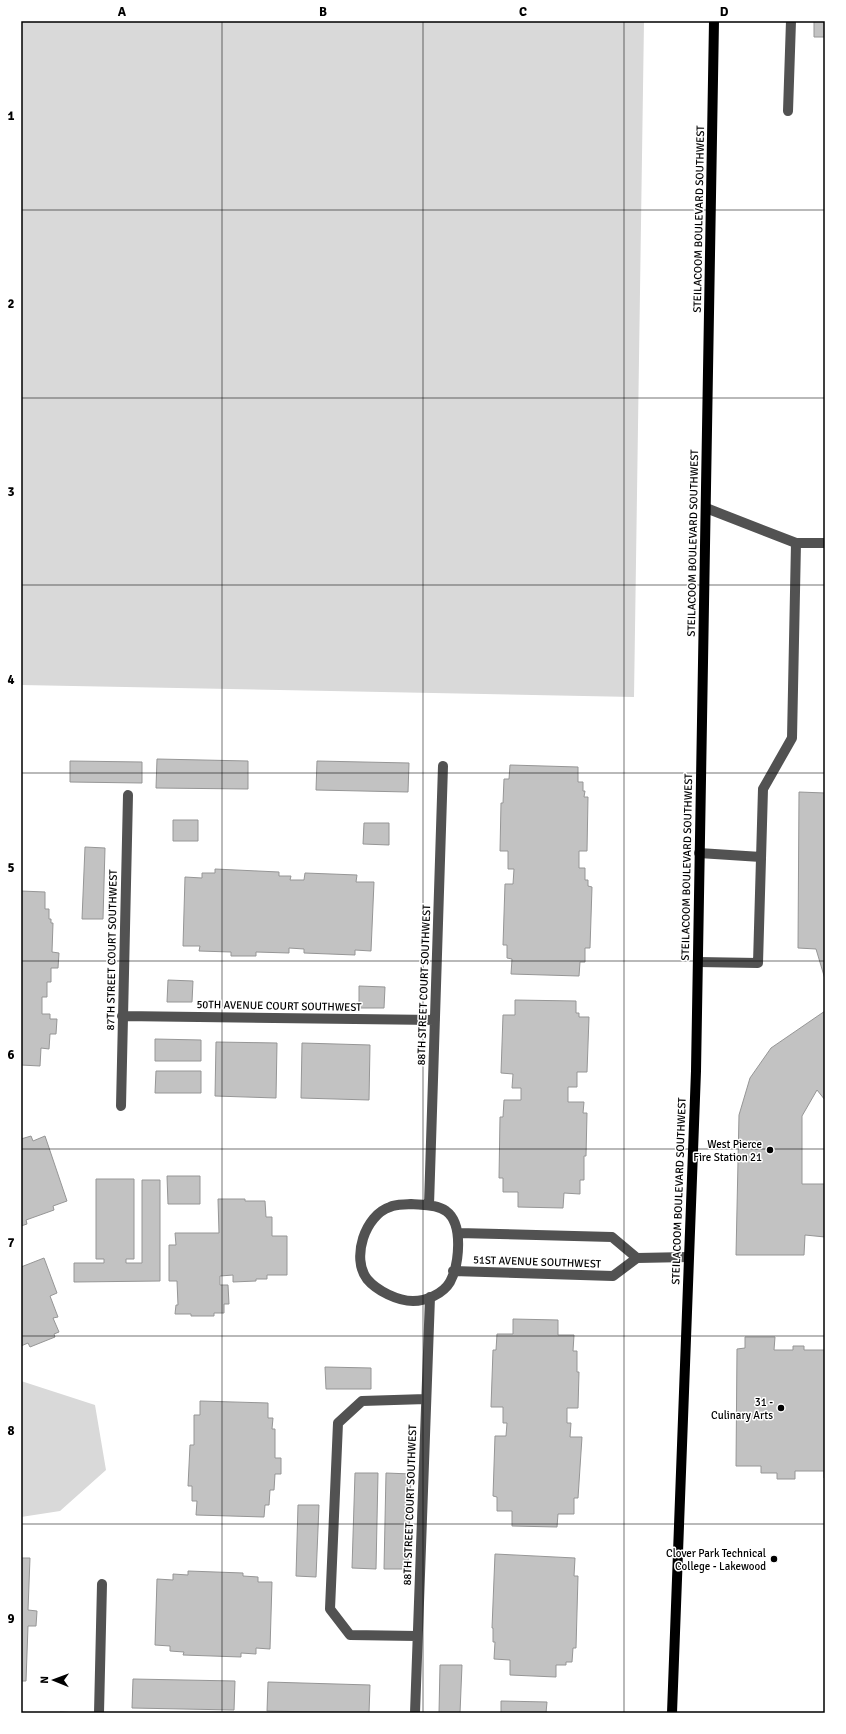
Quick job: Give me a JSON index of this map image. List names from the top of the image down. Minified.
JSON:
{"streets":{"main road":["STEILACOOM BOULEVARD SOUTHWEST"],"street":["87TH STREET COURT SOUTHWEST","88TH STREET COURT SOUTHWEST","50TH AVENUE COURT SOUTHWEST","51ST AVENUE SOUTHWEST"]},"crossings":[["87TH STREET COURT SOUTHWEST","50TH AVENUE COURT SOUTHWEST"],["88TH STREET COURT SOUTHWEST","50TH AVENUE COURT SOUTHWEST"],["88TH STREET COURT SOUTHWEST","51ST AVENUE SOUTHWEST"]],"places":["West Pierce Fire Station 21","31 - Culinary Arts","Clover Park Technical College - Lakewood"],"north":"left","grid":{"columns":["A","B","C","D"],"rows":["1","2","3","4","5","6","7","8","9"]}}
